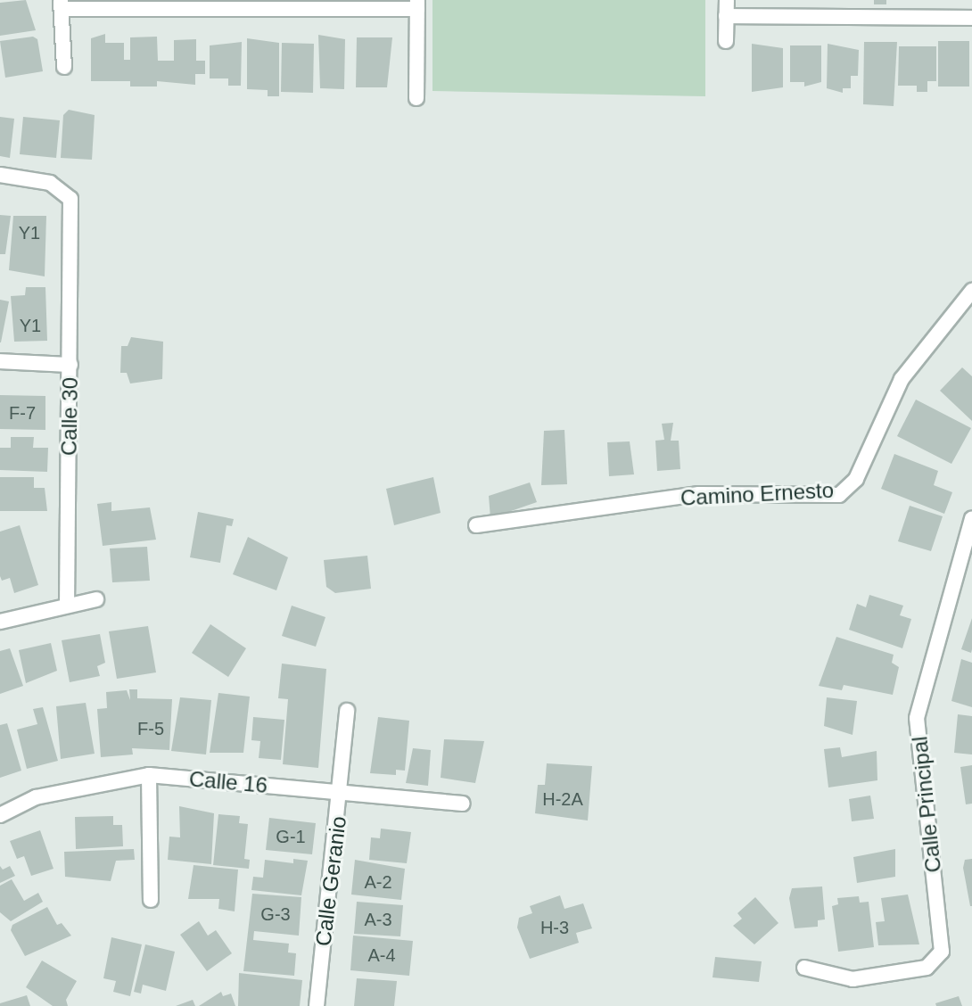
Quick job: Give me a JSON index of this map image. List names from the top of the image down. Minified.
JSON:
{"streets":{"street":["Calle 30","Camino Ernesto","Calle 16","Calle Principal","Calle Geranio"]},"crossings":[["Calle 16","Calle Geranio"]],"house_numbers":["Y1","Y1","F-7","F-5","H-2A","G-1","A-2","G-3","A-3","H-3","A-4"]}
